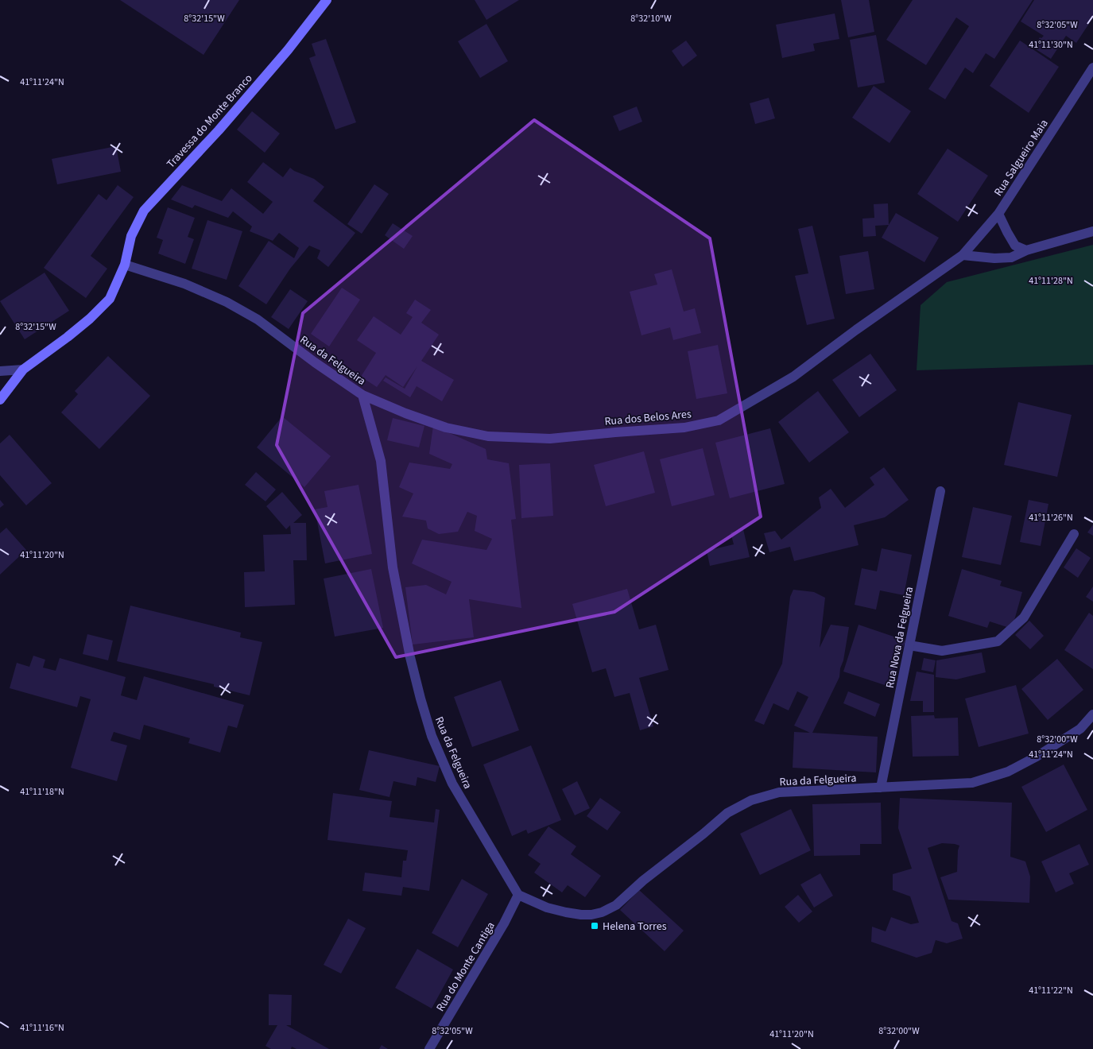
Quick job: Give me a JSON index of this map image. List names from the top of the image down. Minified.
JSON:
{"streets":{"street":["Travessa do Monte Branco","Rua Salgueiro Maia","Rua da Felgueira","Rua dos Belos Ares","Rua Nova da Felgueira","Rua do Monte Cantiga"]},"crossings":[["Travessa do Monte Branco","Rua da Felgueira"],["Rua Salgueiro Maia","Rua dos Belos Ares"],["Rua da Felgueira","Rua dos Belos Ares"],["Rua da Felgueira","Rua Nova da Felgueira"],["Rua da Felgueira","Rua do Monte Cantiga"]],"places":{"transit":["Helena Torres"]},"coordinates":["8°32'15\"W","8°32'10\"W","8°32'05\"W","41°11'30\"N","41°11'24\"N","41°11'28\"N","41°11'26\"N","41°11'20\"N","8°32'00\"W","41°11'18\"N","41°11'22\"N","41°11'16\"N"]}
